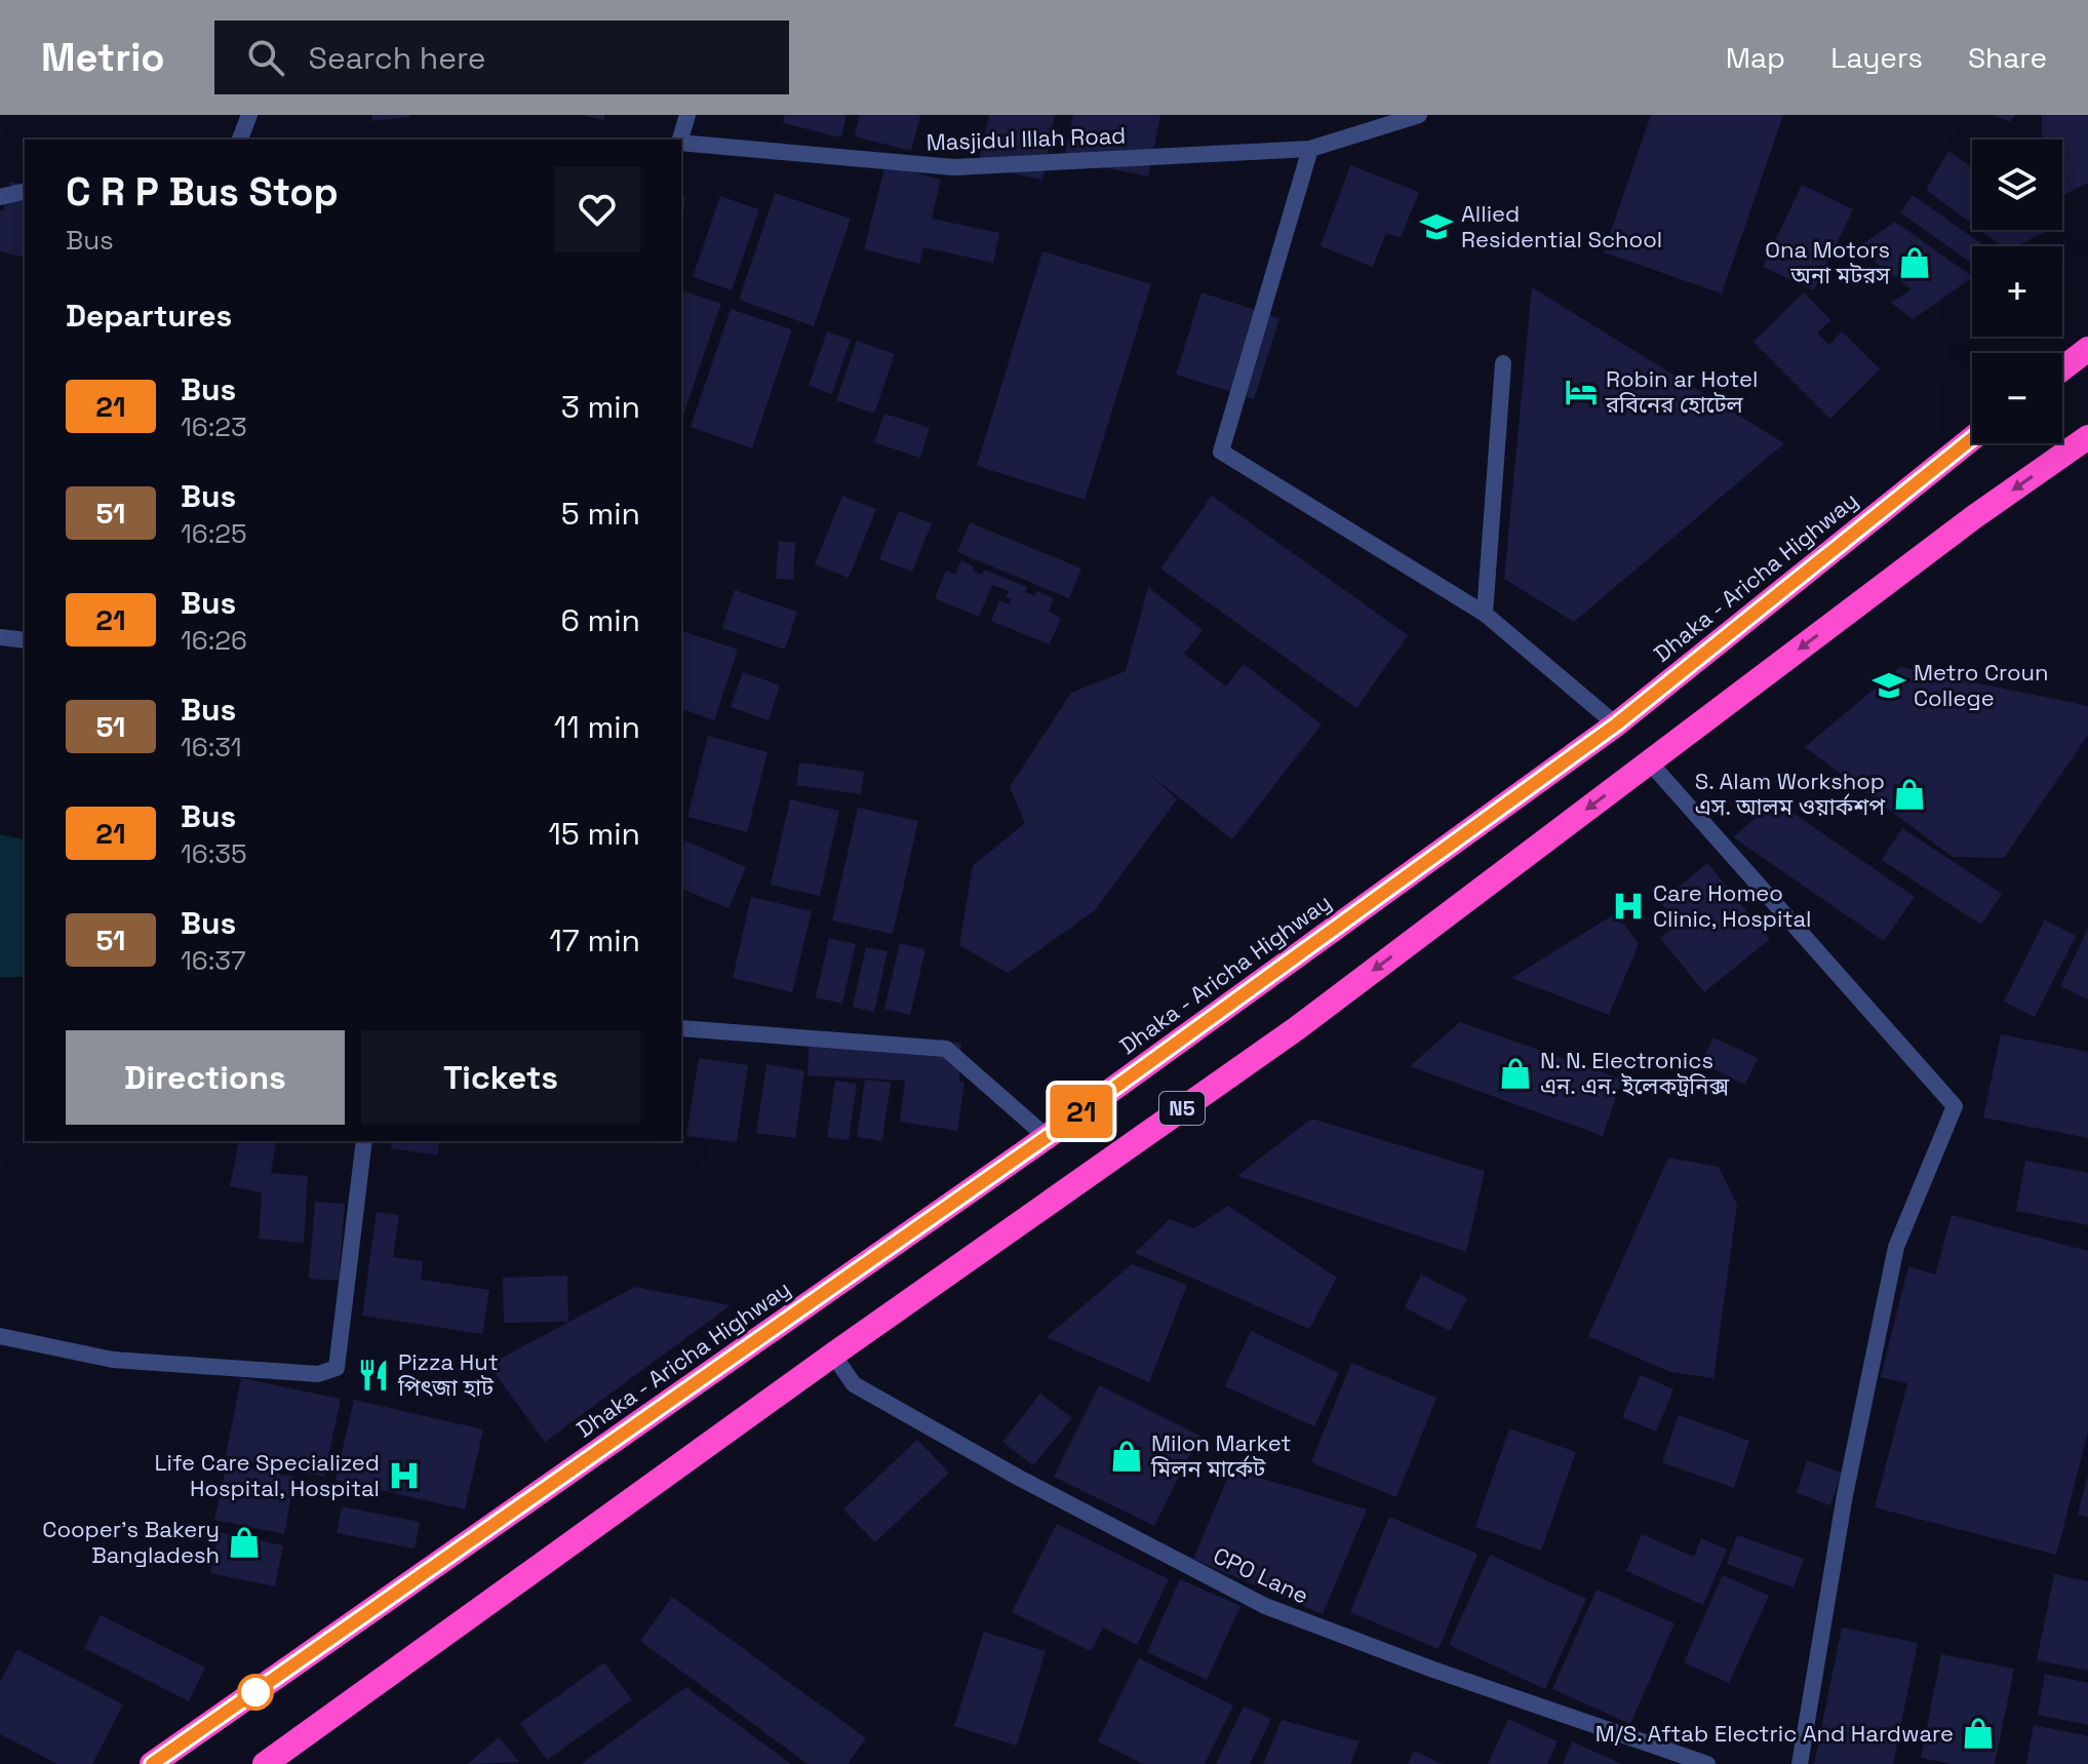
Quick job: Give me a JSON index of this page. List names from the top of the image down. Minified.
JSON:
{"streets":{"highway":["Dhaka - Aricha Highway","N5"],"street":["Masjidul Illah Road","CPO Lane"]},"crossings":[["N5","CPO Lane"]],"places":{"school or university":["Allied Residential School","Metro Croun College"],"shop":["Ona Motors অনা মটরস","S. Alam Workshop এস. আলম ওয়ার্কশপ","N. N. Electronics এন. এন. ইলেকট্রনিক্স","Milon Market মিলন মার্কেট","Cooper's Bakery Bangladesh","M/S. Aftab Electric And Hardware"],"hotel":["Robin ar Hotel রবিনের হোটেল"],"hospital":["Care Homeo Clinic, Hospital","Life Care Specialized Hospital, Hospital"],"restaurant":["Pizza Hut পিৎজা হাট"]},"lines":["bus line 21"],"page":{"header":"Metrio","search":"Search here","nav":["Map","Layers","Share"],"on_map":"21","map_buttons":["+","−"],"heading":[["C R P Bus Stop","Bus"],"Departures"],"list":[{"mark":"21","name":"Bus","note":"16:23","value":"3 min"},{"mark":"51","name":"Bus","note":"16:25","value":"5 min"},{"mark":"21","name":"Bus","note":"16:26","value":"6 min"},{"mark":"51","name":"Bus","note":"16:31","value":"11 min"},{"mark":"21","name":"Bus","note":"16:35","value":"15 min"},{"mark":"51","name":"Bus","note":"16:37","value":"17 min"}],"buttons":["Directions","Tickets"]}}
